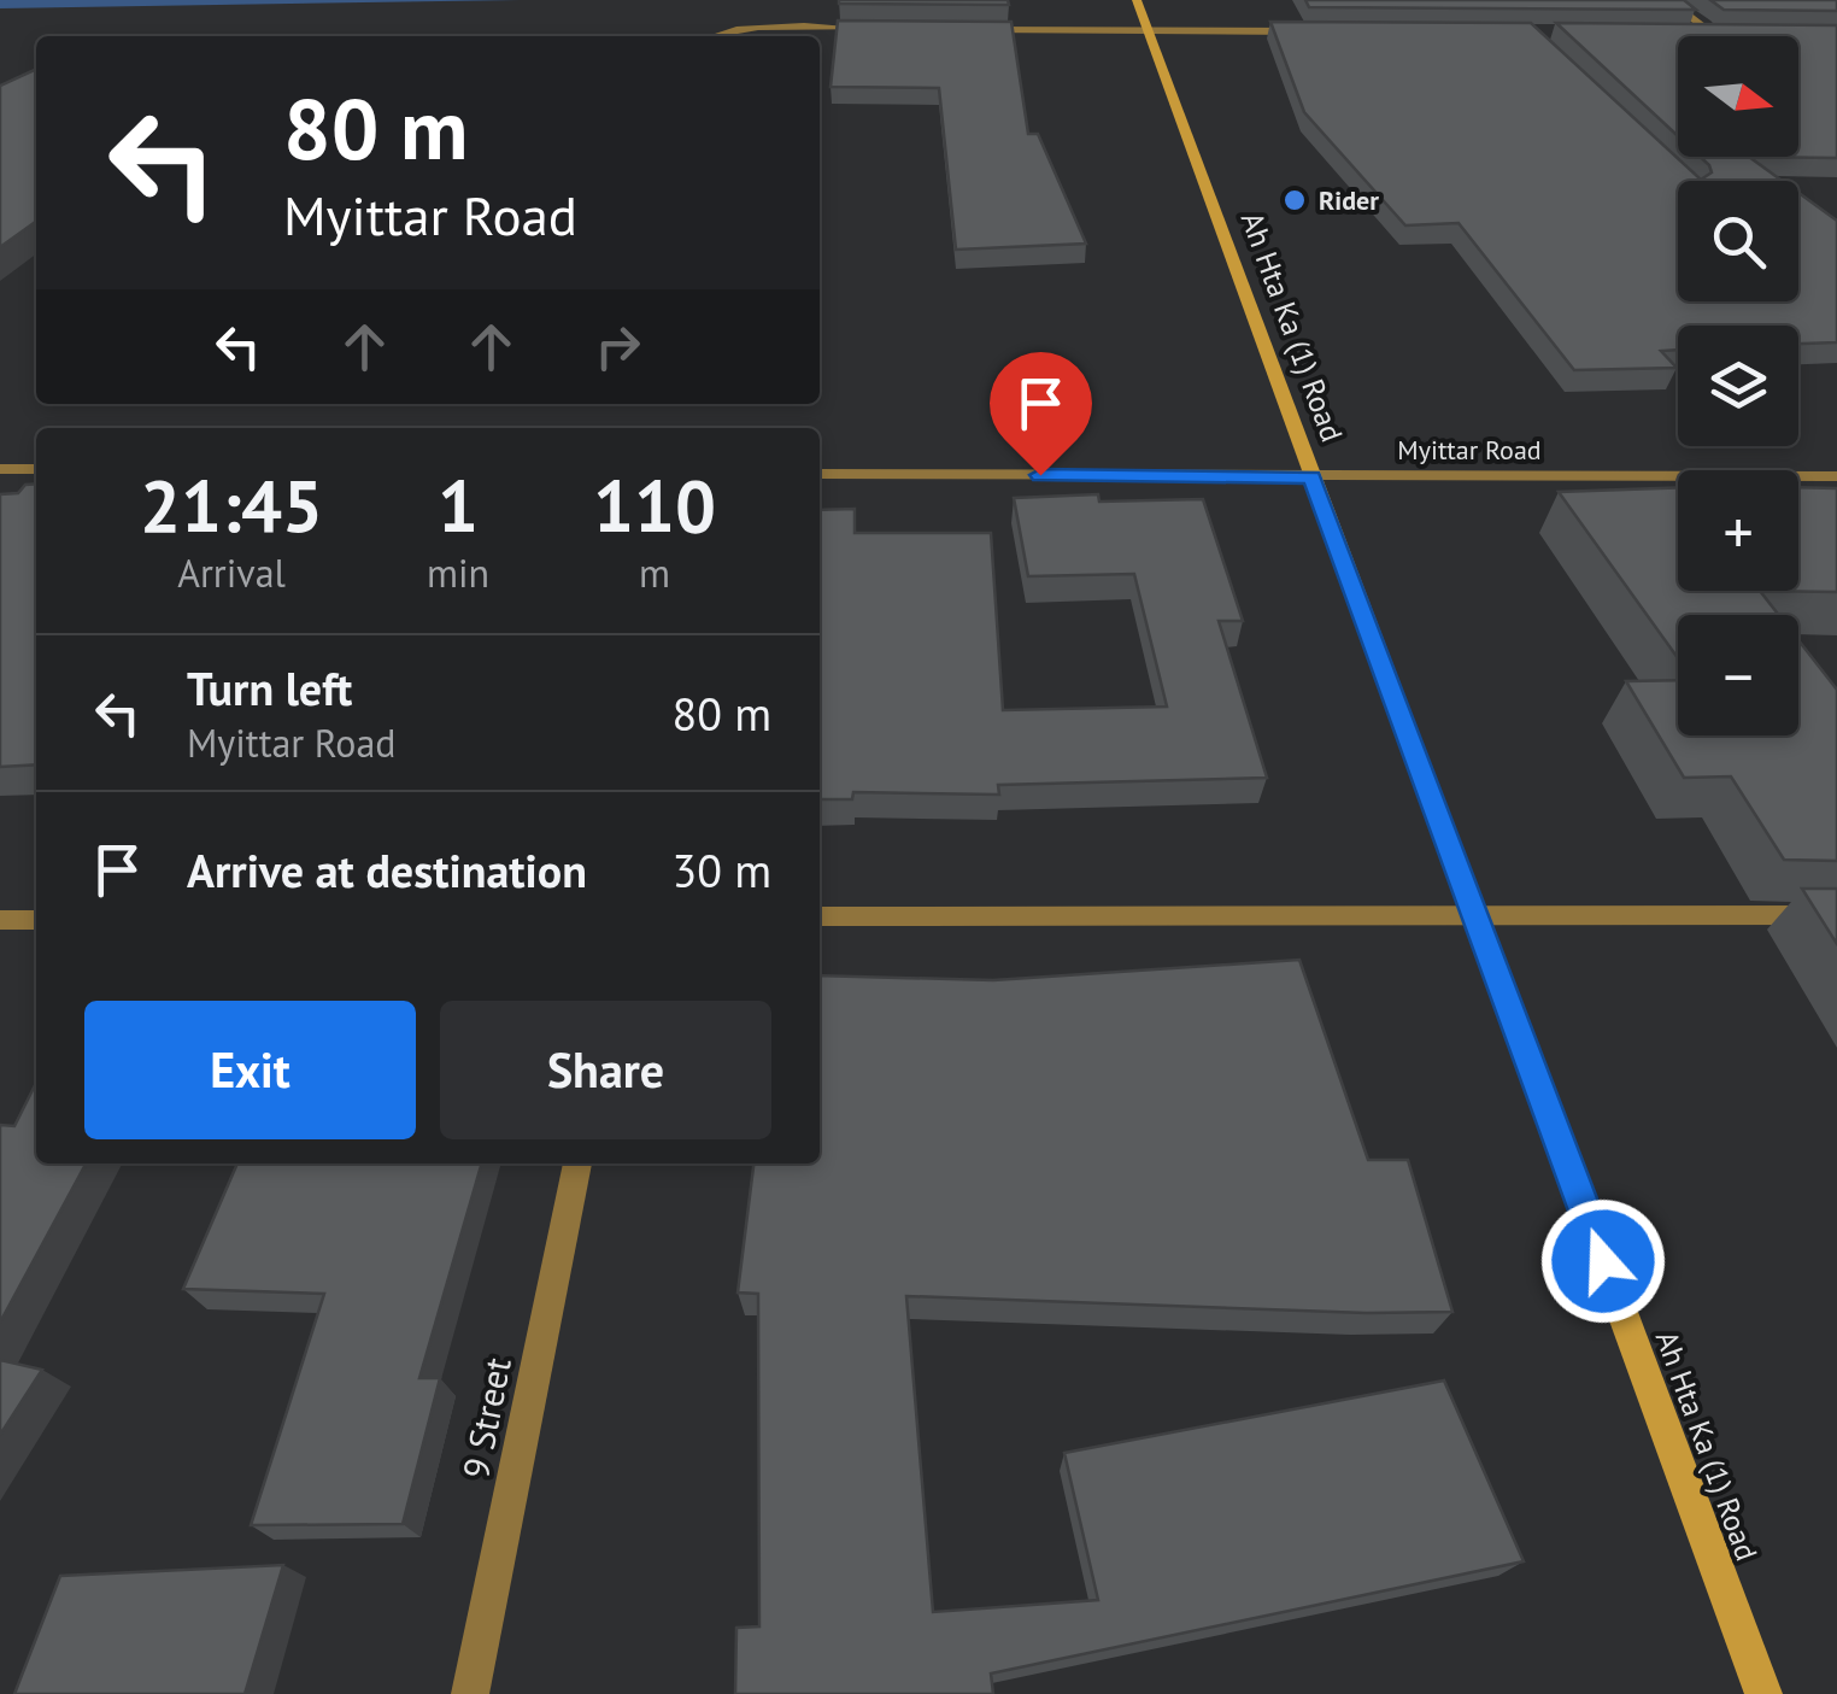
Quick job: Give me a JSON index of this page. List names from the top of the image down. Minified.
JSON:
{"streets":{"street":["Ah Hta Ka (1) Road","Myittar Road","9 Street"]},"crossings":[["Ah Hta Ka (1) Road","Myittar Road"]],"places":["Rider"],"north":"right","page":{"map_buttons":["+","−"],"turn":["80 m","Myittar Road"],"eta":["21:45","Arrival","1","min","110","m"],"list":[{"name":"Turn left","note":"Myittar Road","value":"80 m"},{"name":"Arrive at destination","value":"30 m"}],"buttons":["Exit","Share"]}}
